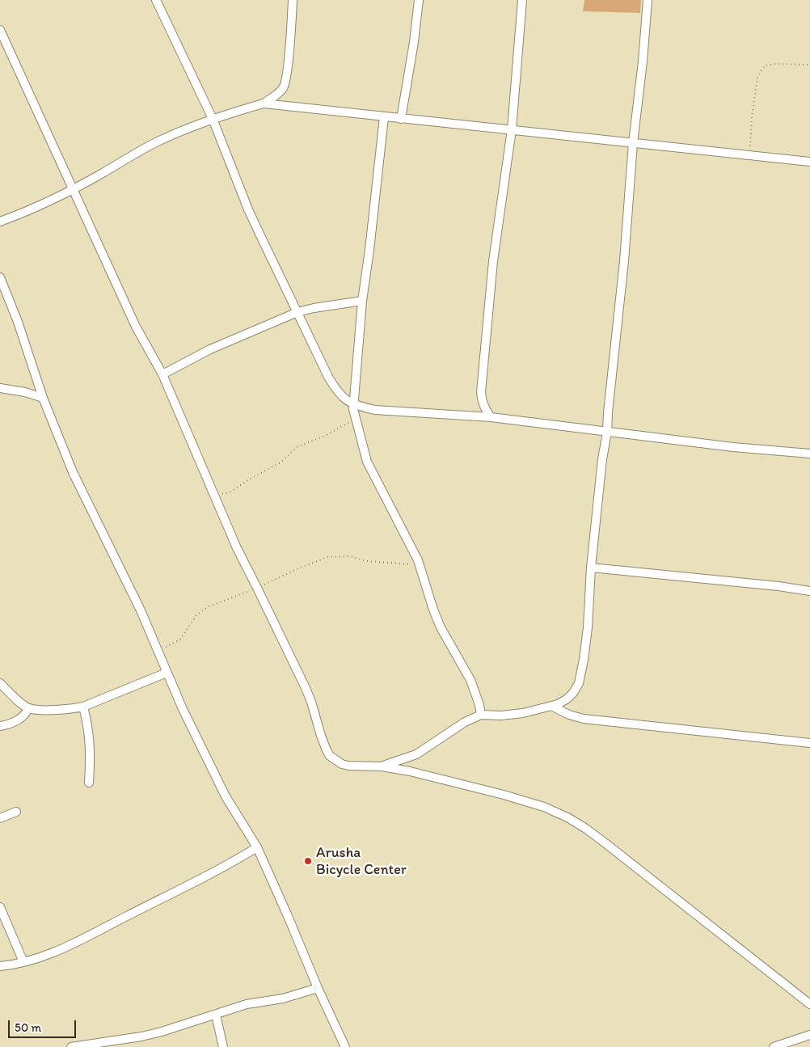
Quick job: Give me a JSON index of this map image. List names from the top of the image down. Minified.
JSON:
{"places":["Arusha Bicycle Center"],"scale_bar":"50 m"}
